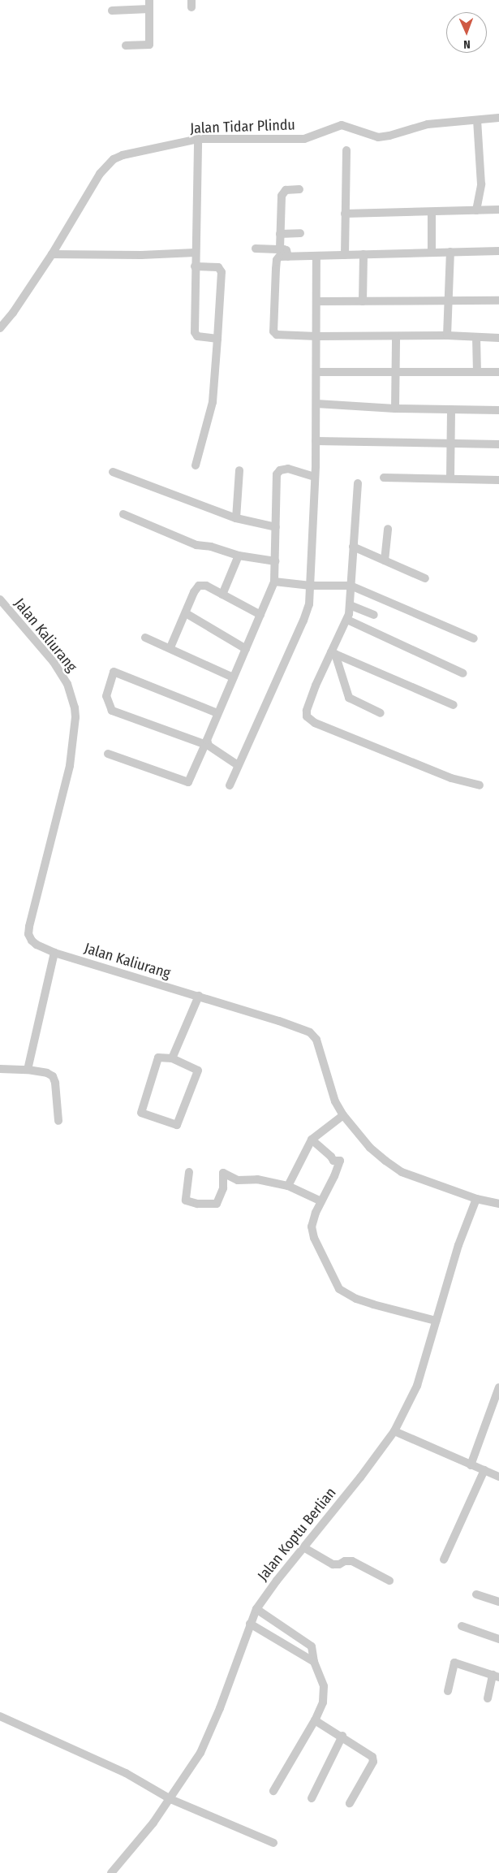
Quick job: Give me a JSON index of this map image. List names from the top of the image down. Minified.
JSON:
{"streets":{"street":["Jalan Tidar Plindu","Jalan Kaliurang","Jalan Koptu Berlian"]},"crossings":[["Jalan Kaliurang","Jalan Koptu Berlian"]],"north":"bottom"}
